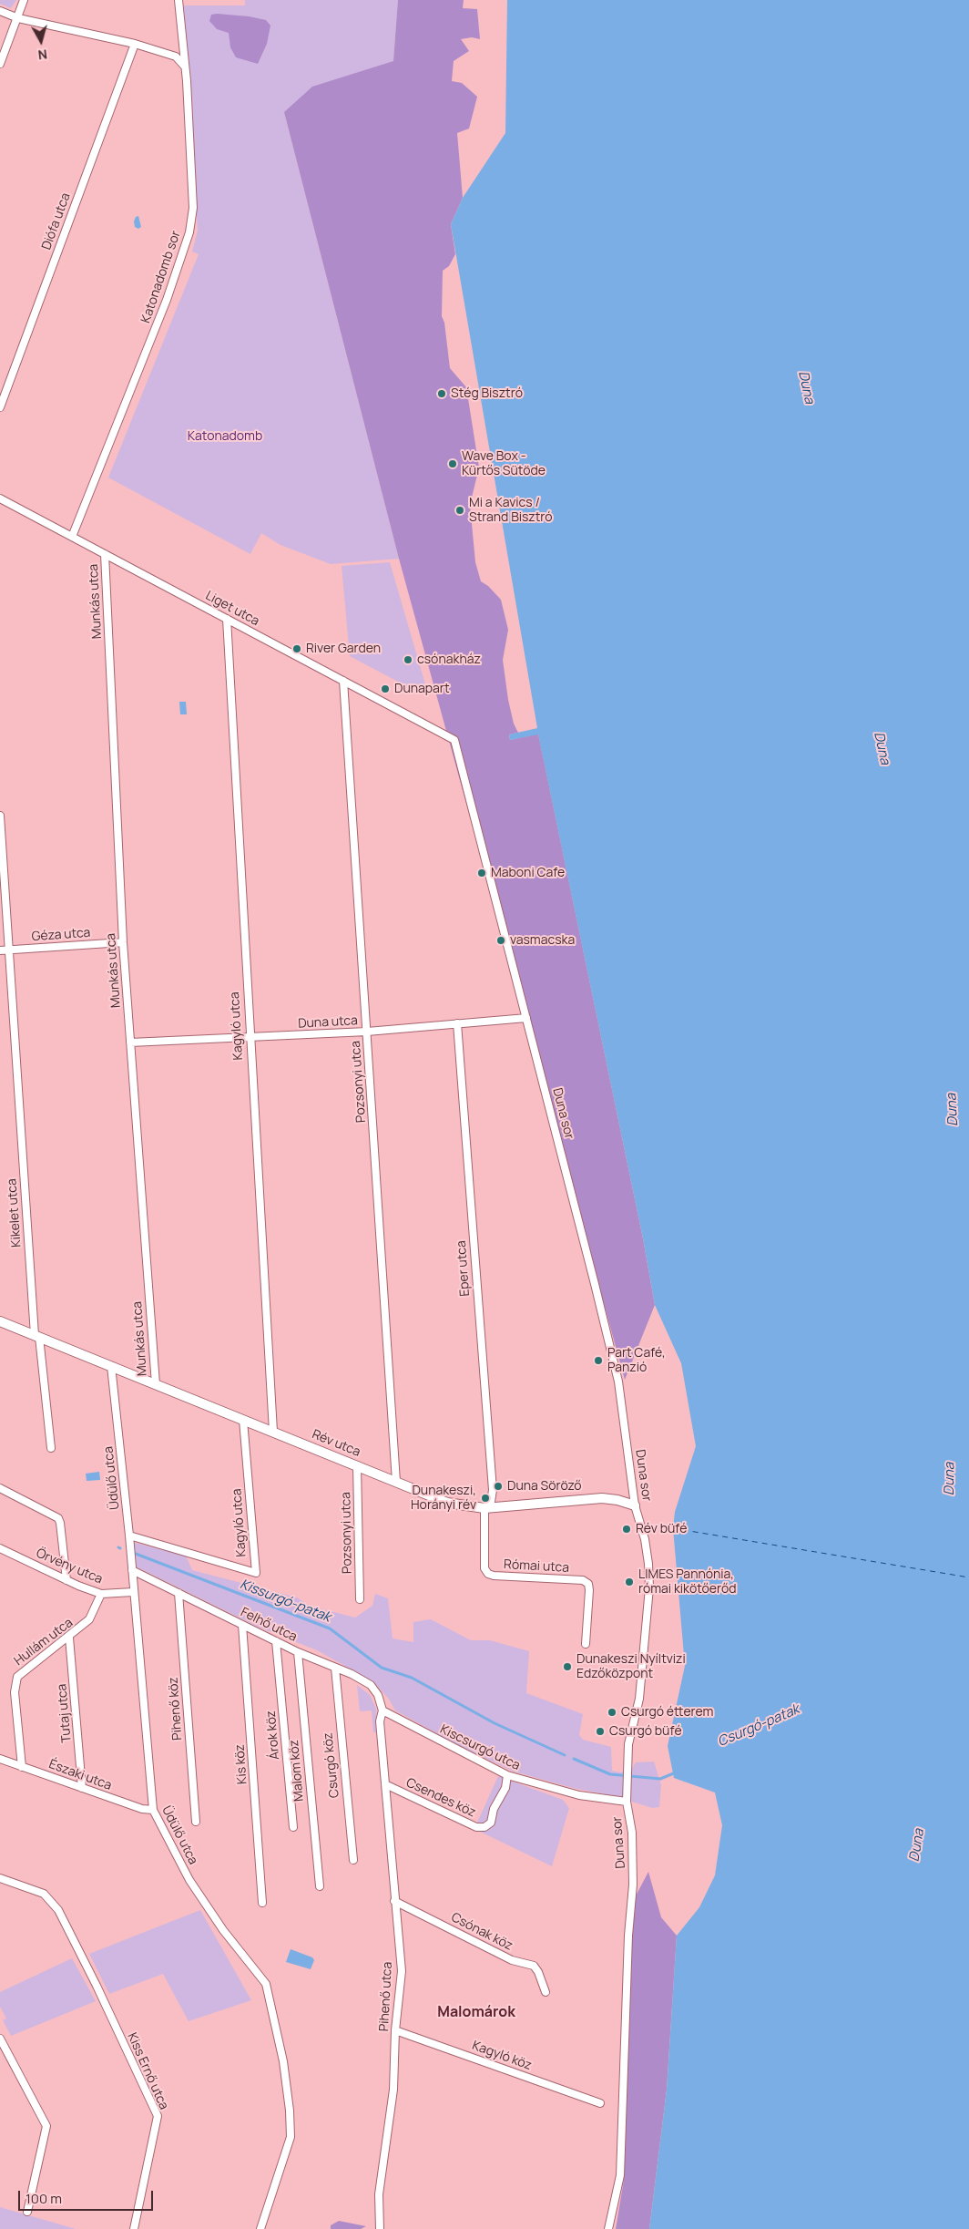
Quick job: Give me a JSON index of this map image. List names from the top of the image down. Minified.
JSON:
{"streets":{"street":["Diófa utca","Katonadomb sor","Munkás utca","Liget utca","Géza utca","Duna utca","Kagyló utca","Pozsonyi utca","Duna sor","Kikelet utca","Eper utca","Rév utca","Üdülő utca","Örvény utca","Római utca","Felhő utca","Hullám utca","Pihenő köz","Tutaj utca","Árok köz","Kiscsurgó utca","Kis köz","Csurgó köz","Malom köz","Északi utca","Csendes köz","Csónak köz","Pihenő utca","Kagyló köz","Kiss Ernő utca"]},"crossings":[["Katonadomb sor","Liget utca"],["Munkás utca","Liget utca"],["Munkás utca","Géza utca"],["Munkás utca","Duna utca"],["Munkás utca","Rév utca"],["Liget utca","Kagyló utca"],["Liget utca","Pozsonyi utca"],["Liget utca","Duna sor"],["Géza utca","Kikelet utca"],["Duna utca","Kagyló utca"],["Duna utca","Pozsonyi utca"],["Duna utca","Duna sor"],["Duna utca","Eper utca"],["Kagyló utca","Rév utca"],["Kagyló utca","Üdülő utca"],["Pozsonyi utca","Rév utca"],["Duna sor","Rév utca"],["Duna sor","Kiscsurgó utca"],["Kikelet utca","Rév utca"],["Eper utca","Rév utca"],["Eper utca","Római utca"],["Rév utca","Üdülő utca"],["Rév utca","Római utca"],["Üdülő utca","Örvény utca"],["Üdülő utca","Felhő utca"],["Üdülő utca","Északi utca"],["Örvény utca","Hullám utca"],["Felhő utca","Pihenő köz"],["Felhő utca","Árok köz"],["Felhő utca","Kiscsurgó utca"],["Felhő utca","Kis köz"],["Felhő utca","Csurgó köz"],["Felhő utca","Malom köz"],["Felhő utca","Pihenő utca"],["Hullám utca","Tutaj utca"],["Hullám utca","Északi utca"],["Tutaj utca","Északi utca"],["Kiscsurgó utca","Csendes köz"],["Kiscsurgó utca","Pihenő utca"],["Csendes köz","Pihenő utca"],["Csónak köz","Pihenő utca"],["Pihenő utca","Kagyló köz"]],"districts":["Malomárok"],"water":["Duna","Kissurgó-patak","Csurgó-patak"],"parks":["Katonadomb"],"places":["Stég Bisztró","Wave Box - Kürtős Sütöde","Mi a Kavics / Strand Bisztró","River Garden","csónakház","Dunapart","Maboni Cafe","vasmacska","Part Café, Panzió","Duna Söröző","Dunakeszi, Horányi rév","Rév büfé","LIMES Pannónia, római kikötőerőd","Dunakeszi Nyíltvizi Edzőközpont","Csurgó étterem","Csurgó büfé"],"scale_bar":"100 m","north":"bottom"}
